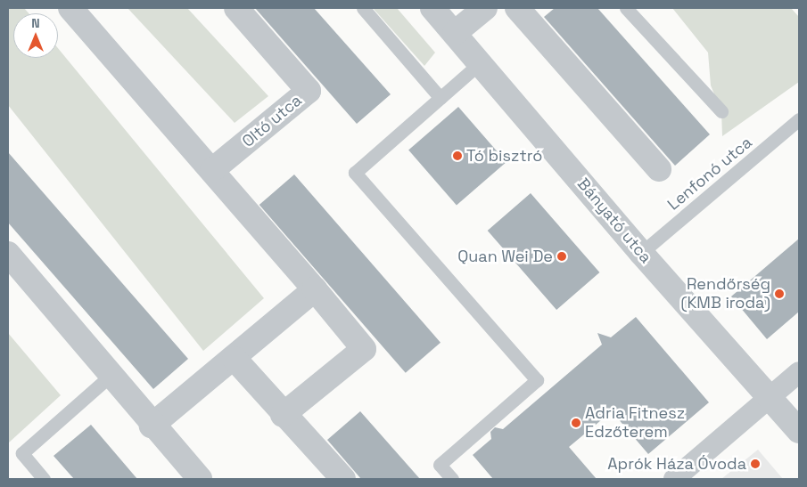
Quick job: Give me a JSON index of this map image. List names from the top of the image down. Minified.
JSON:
{"streets":{"street":["Oltó utca","Bányató utca"],"lane":["Lenfonó utca"]},"crossings":[["Lenfonó utca","Bányató utca"]],"places":["Tó bisztró","Quan Wei De","Rendőrség (KMB iroda)","Adria Fitnesz Edzőterem","Aprók Háza Óvoda"],"north":"top"}
